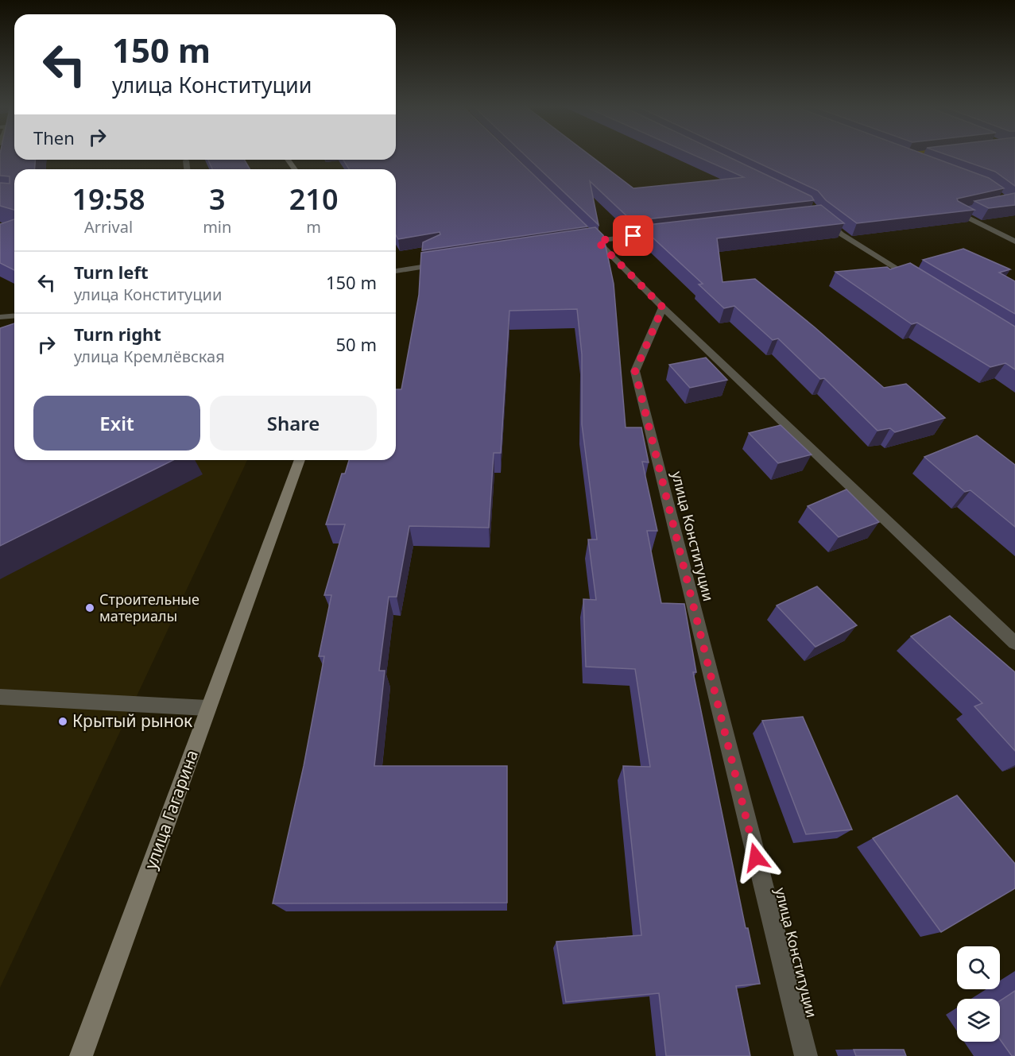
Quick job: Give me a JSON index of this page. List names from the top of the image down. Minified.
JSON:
{"streets":{"main road":["улица Гагарина"],"street":["улица Конституции"]},"places":["Строительные материалы","Крытый рынок"],"page":{"turn":["150 m","улица Конституции"],"then":"Then","eta":["19:58","Arrival","3","min","210","m"],"list":[{"name":"Turn left","note":"улица Конституции","value":"150 m"},{"name":"Turn right","note":"улица Кремлёвская","value":"50 m"}],"buttons":["Exit","Share"]}}
